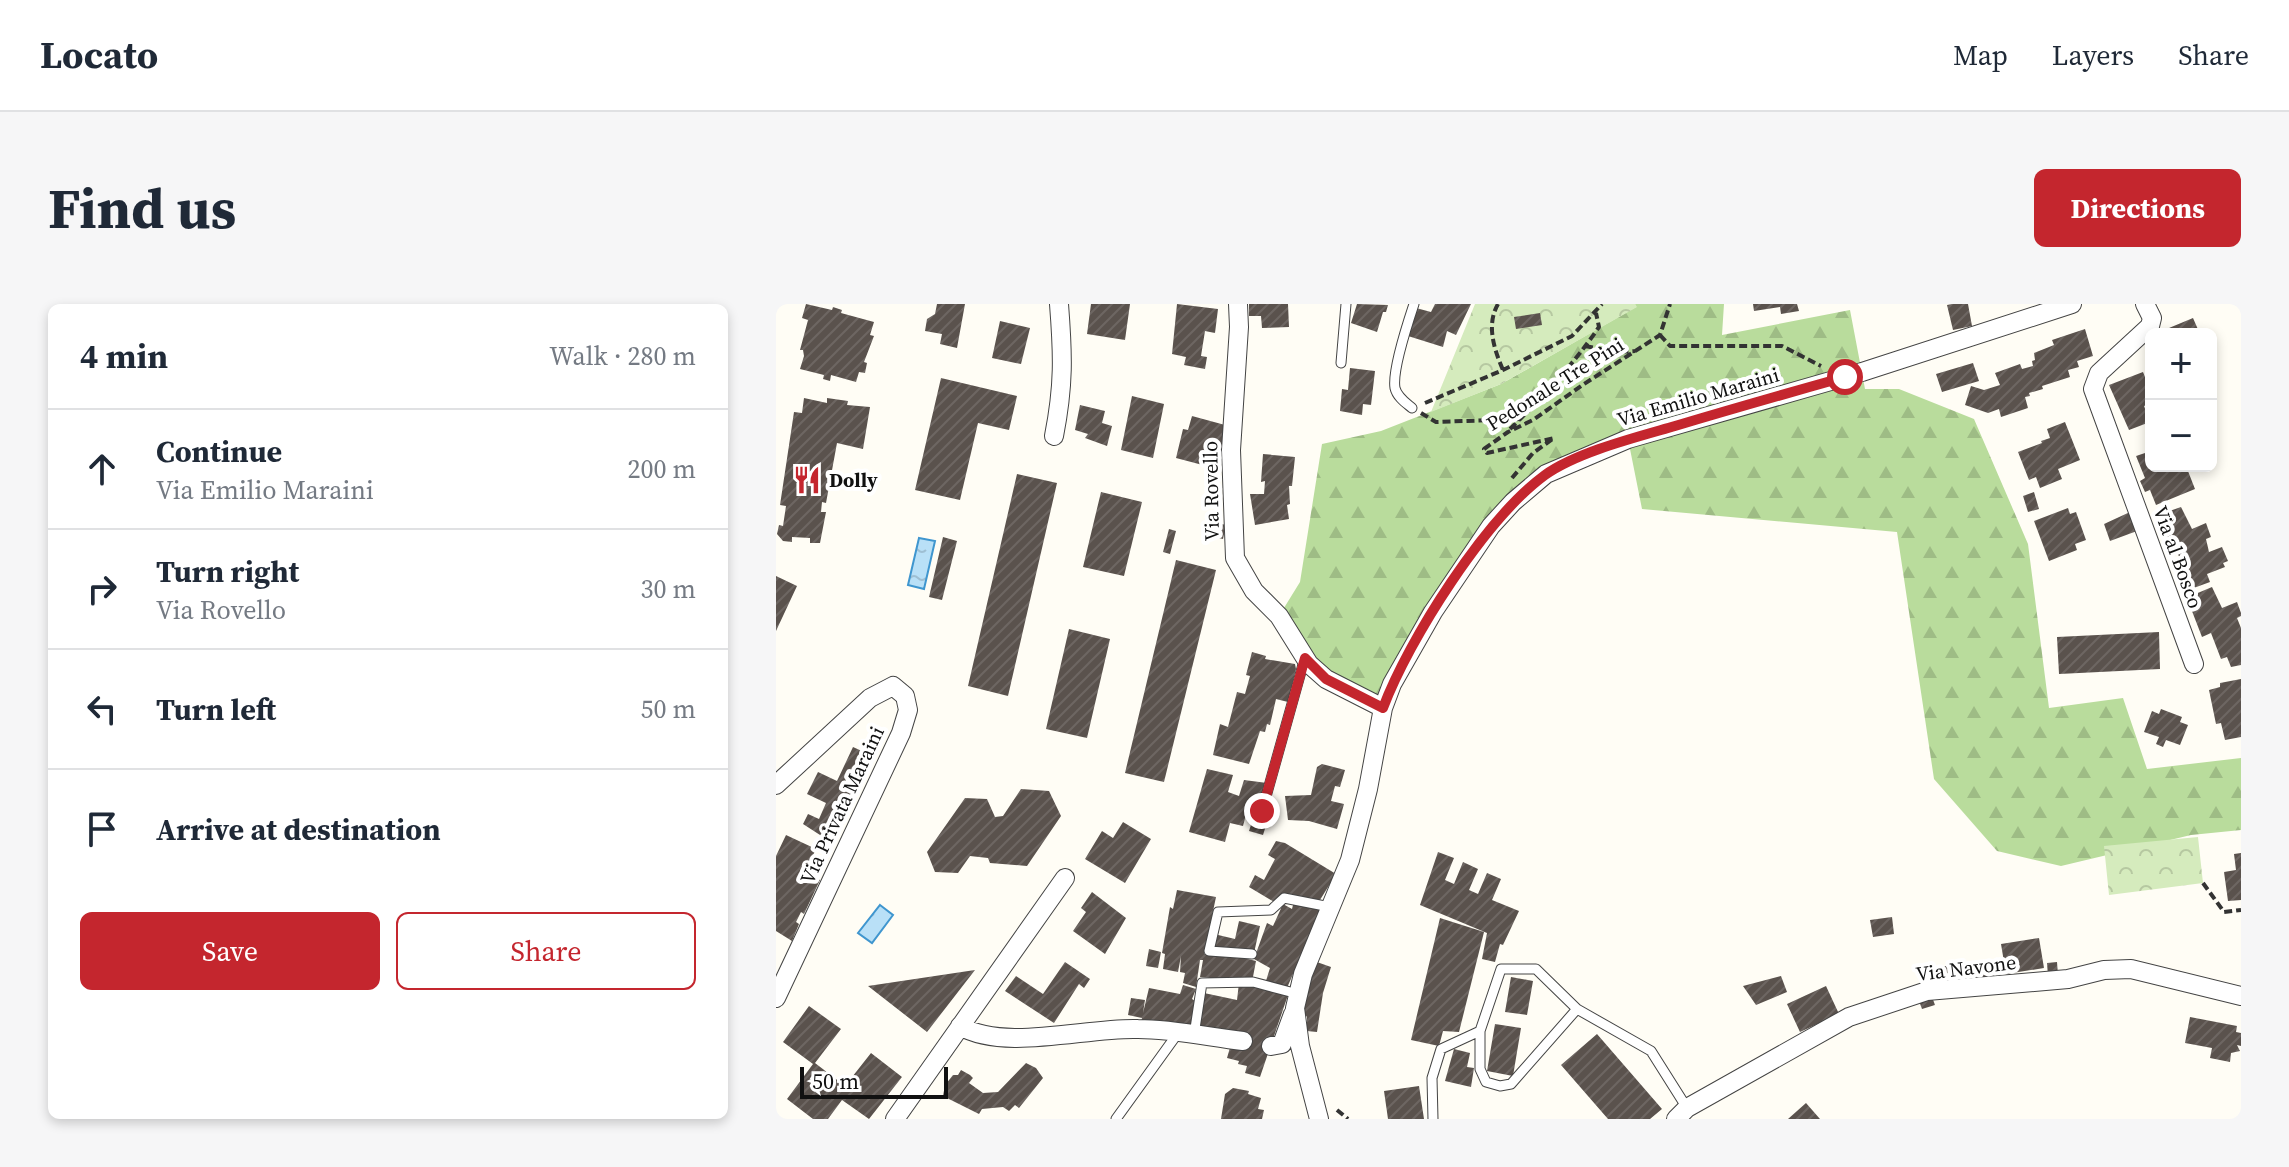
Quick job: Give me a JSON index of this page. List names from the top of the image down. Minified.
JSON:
{"streets":{"street":["Via Emilio Maraini","Via Rovello","Via al Bosco","Via Privata Maraini","Via Navone"],"path":["Pedonale Tre Pini"]},"crossings":[["Via Emilio Maraini","Via Rovello"]],"places":{"restaurant":["Dolly"]},"scale_bar":"50 m","page":{"header":"Locato","nav":["Map","Layers","Share"],"buttons":["Directions",["Save","Share"]],"title":"Find us","heading":["4 min","Walk · 280 m"],"map_buttons":["+","−"],"list":[["Continue","Via Emilio Maraini","200 m"],["Turn right","Via Rovello","30 m"],["Turn left","50 m"],"Arrive at destination"],"scale":"50 m"}}
